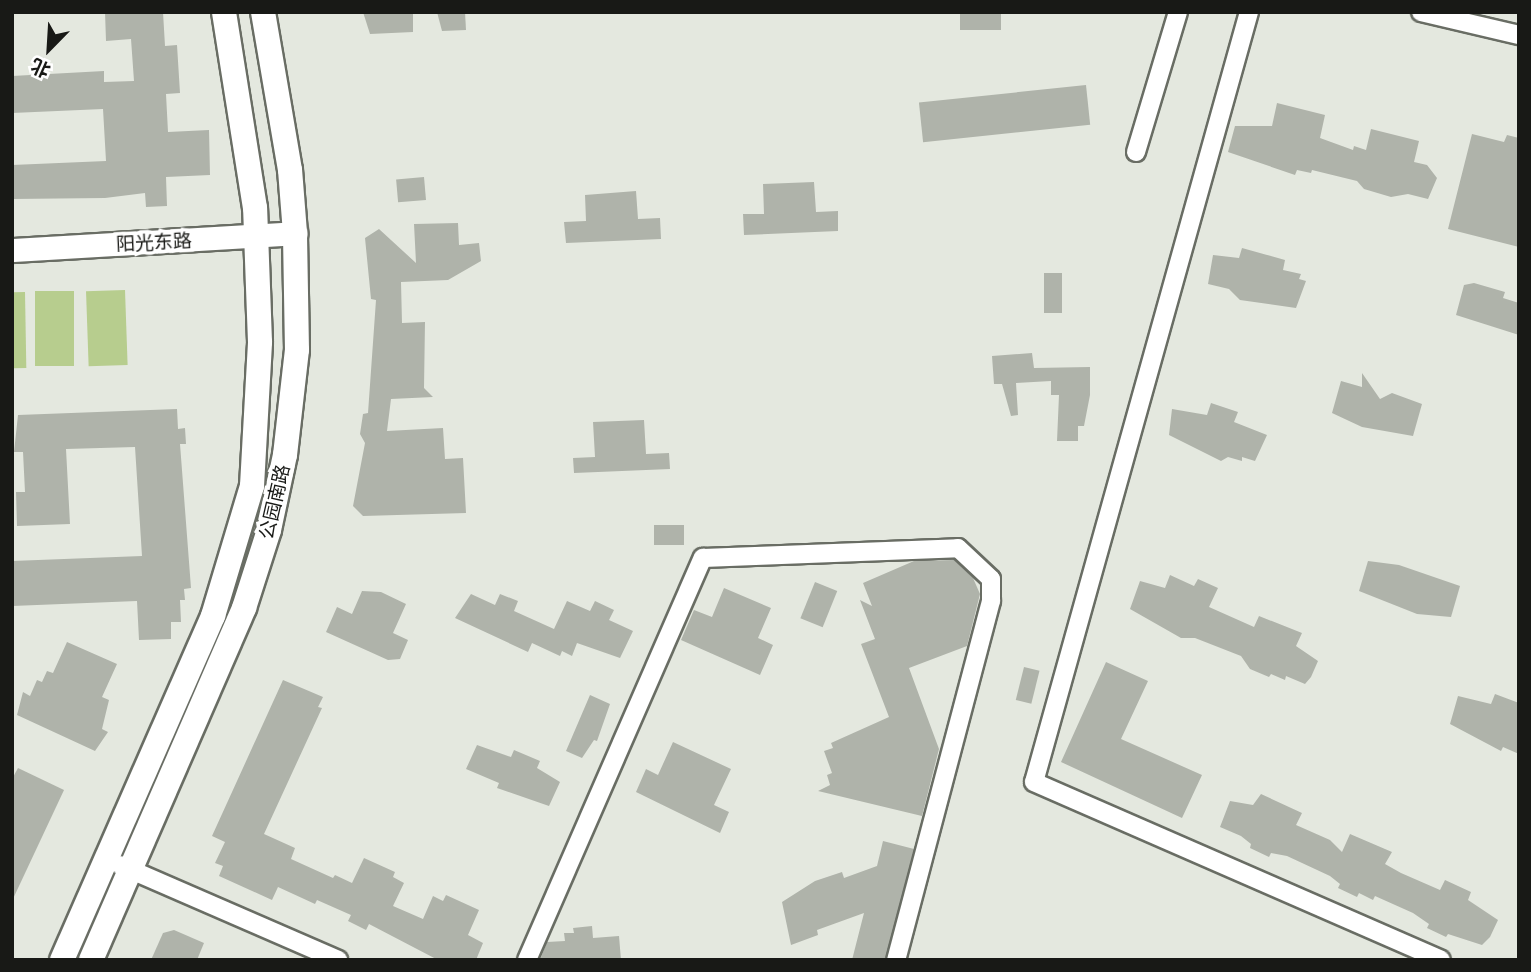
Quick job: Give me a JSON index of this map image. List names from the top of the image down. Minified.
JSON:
{"streets":{"main road":["公园南路"],"street":["阳光东路"]},"crossings":[["阳光东路","公园南路"]],"north":"bottom left"}
